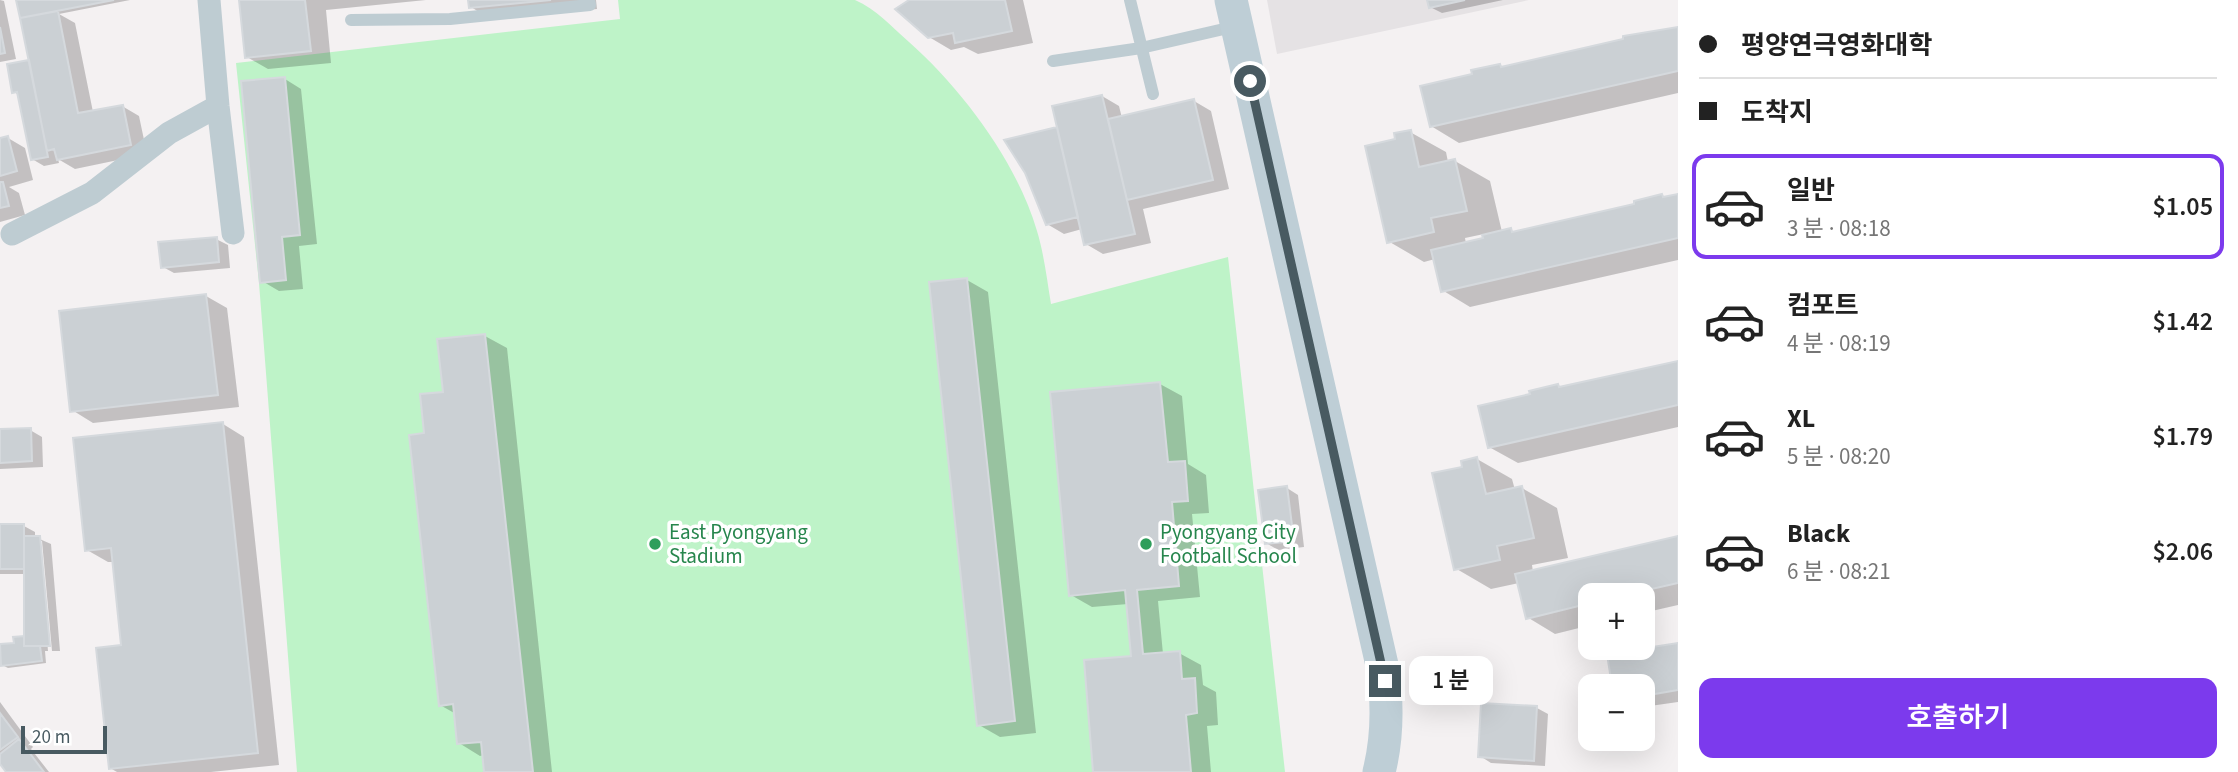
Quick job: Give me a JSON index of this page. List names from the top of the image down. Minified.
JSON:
{"places":["East Pyongyang Stadium","Pyongyang City Football School"],"scale_bar":"20 m","page":{"banner":["평양연극영화대학","도착지"],"list":[{"name":"일반","note":"3 분 · 08:18","value":"$1.05"},{"name":"컴포트","note":"4 분 · 08:19","value":"$1.42"},{"name":"XL","note":"5 분 · 08:20","value":"$1.79"},{"name":"Black","note":"6 분 · 08:21","value":"$2.06"}],"map_buttons":["+","−"],"bubble":"1 분","buttons":"호출하기","scale":"20 m"}}
